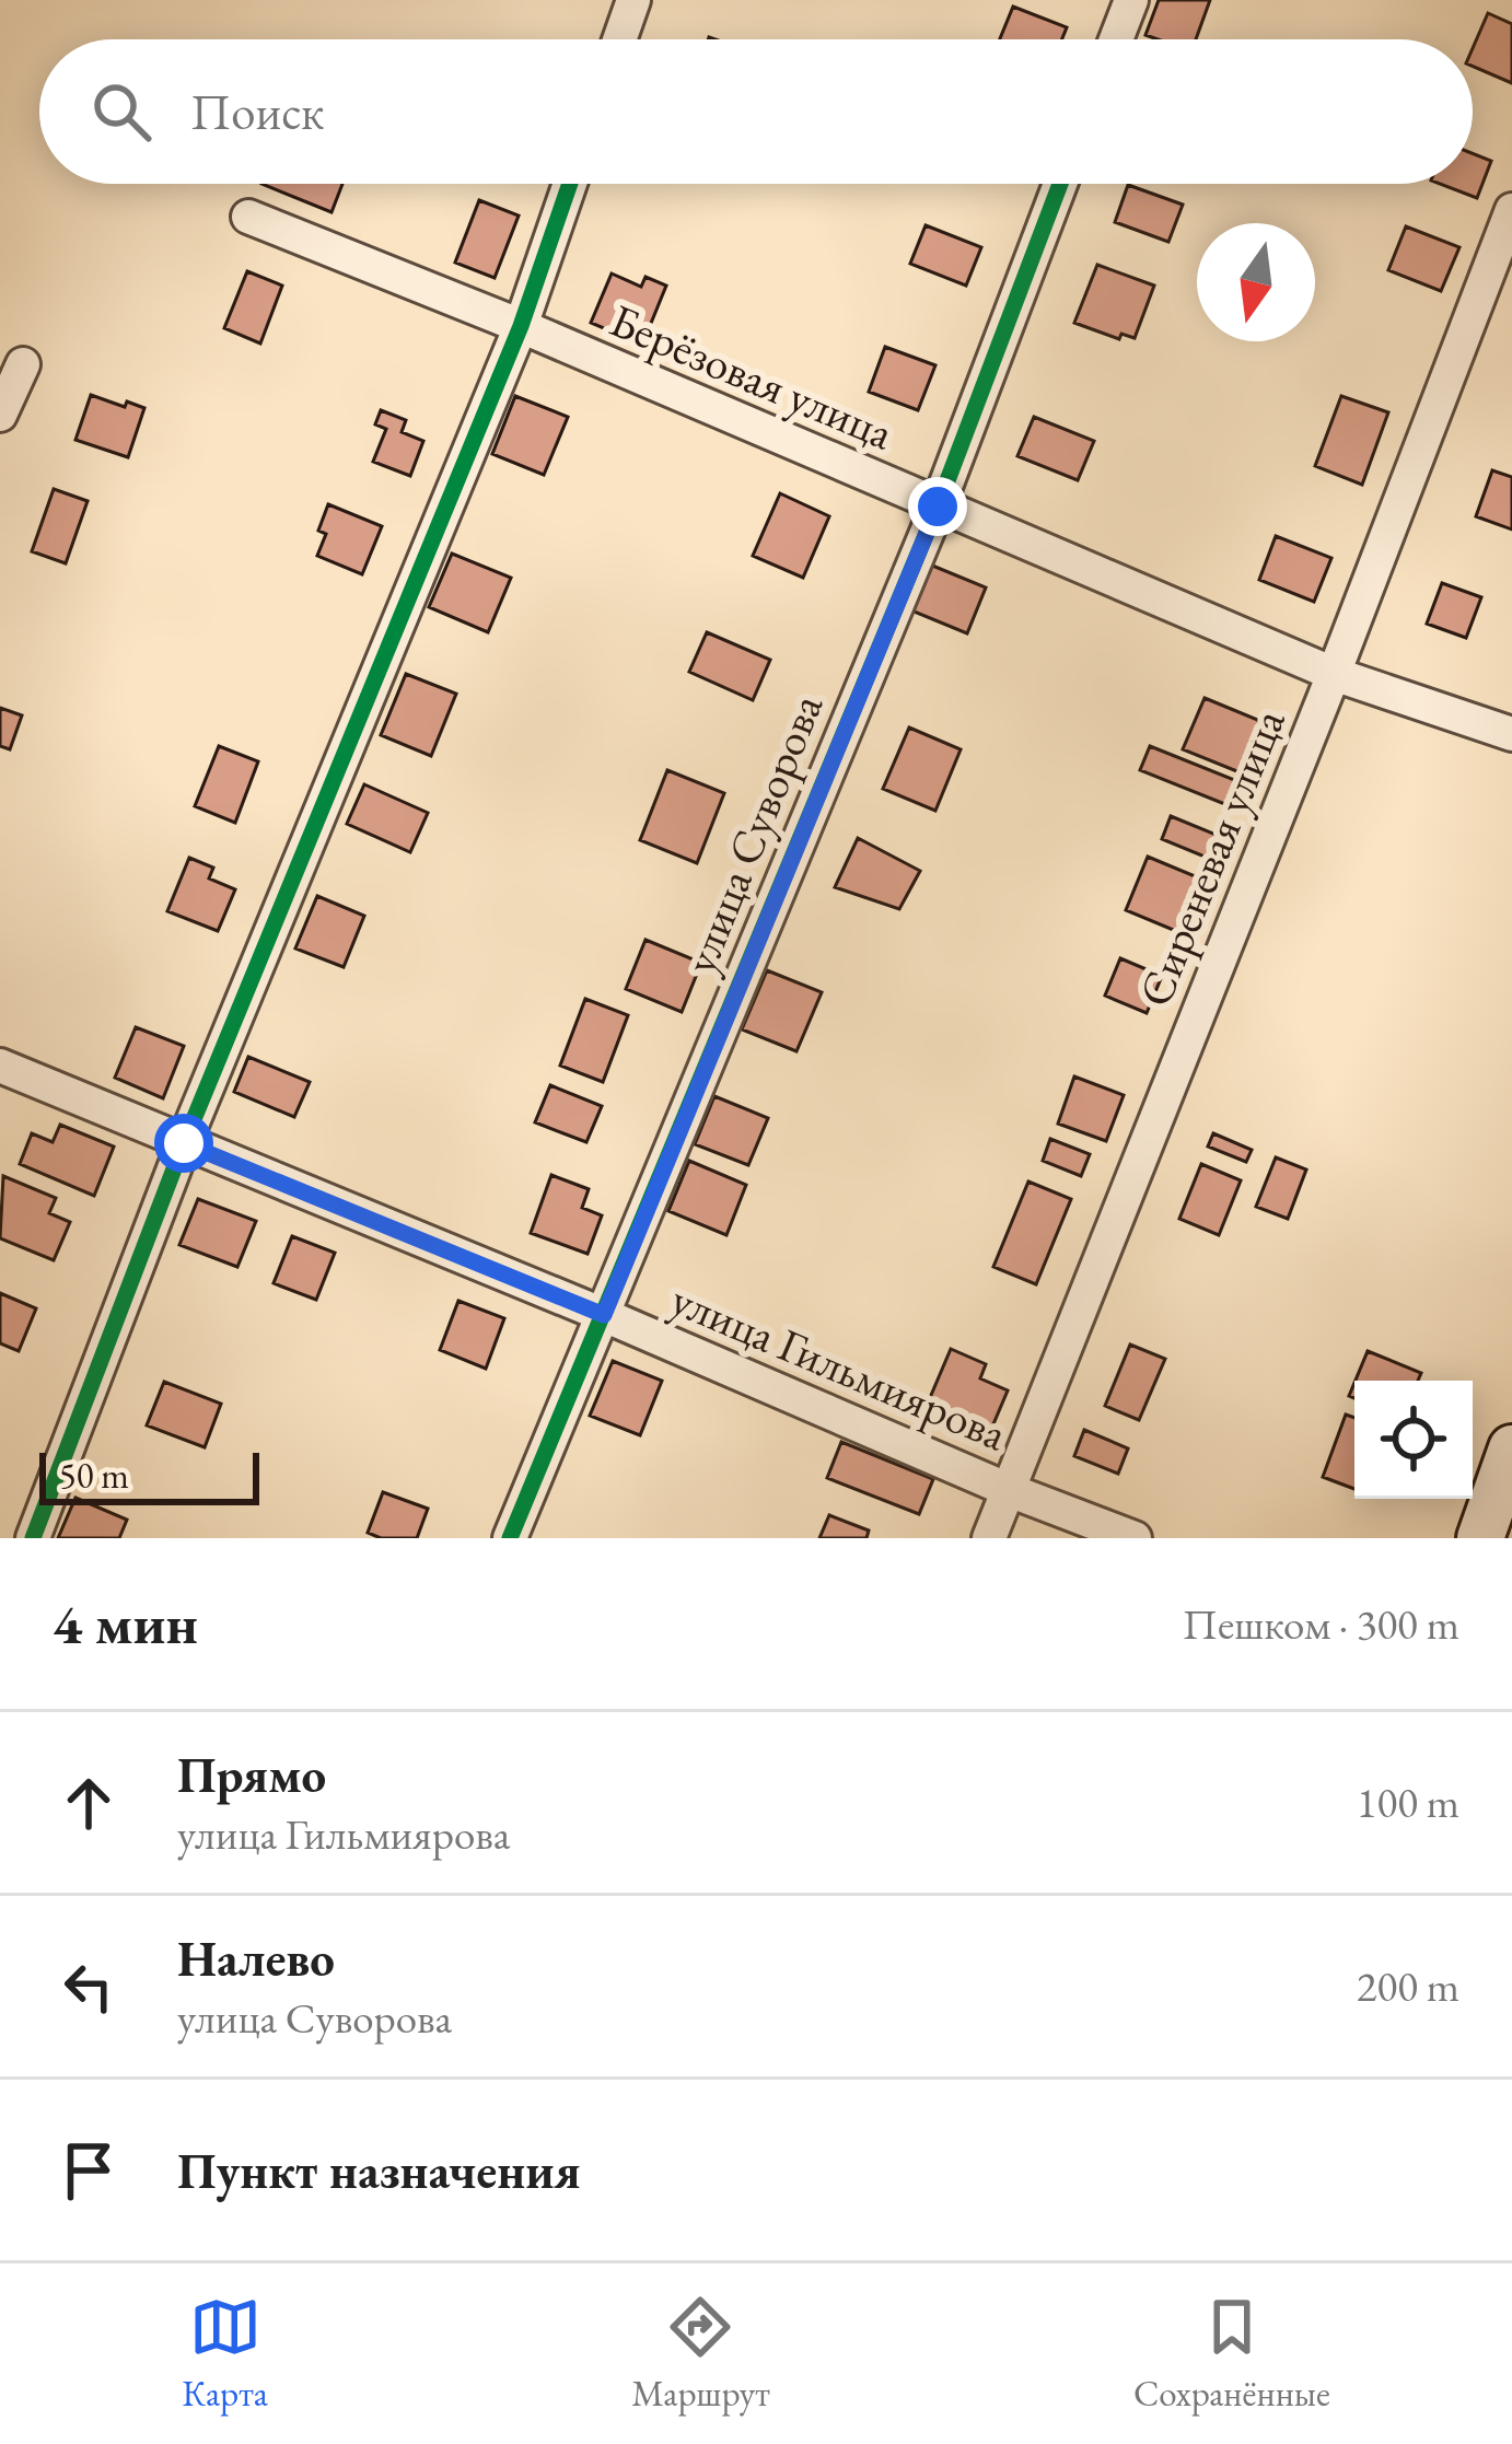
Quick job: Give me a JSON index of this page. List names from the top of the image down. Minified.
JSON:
{"streets":{"street":["Берёзовая улица","улица Суворова","Сиреневая улица","улица Гильмиярова"]},"crossings":[["Берёзовая улица","улица Суворова"],["Берёзовая улица","Сиреневая улица"],["улица Суворова","улица Гильмиярова"],["Сиреневая улица","улица Гильмиярова"]],"scale_bar":"50 m","north":"bottom","page":{"search":"Поиск","scale":"50 m","heading":["4 мин","Пешком · 300 m"],"list":[["Прямо","улица Гильмиярова","100 m"],["Налево","улица Суворова","200 m"],"Пункт назначения"],"nav":["Карта","Маршрут","Сохранённые"]}}
